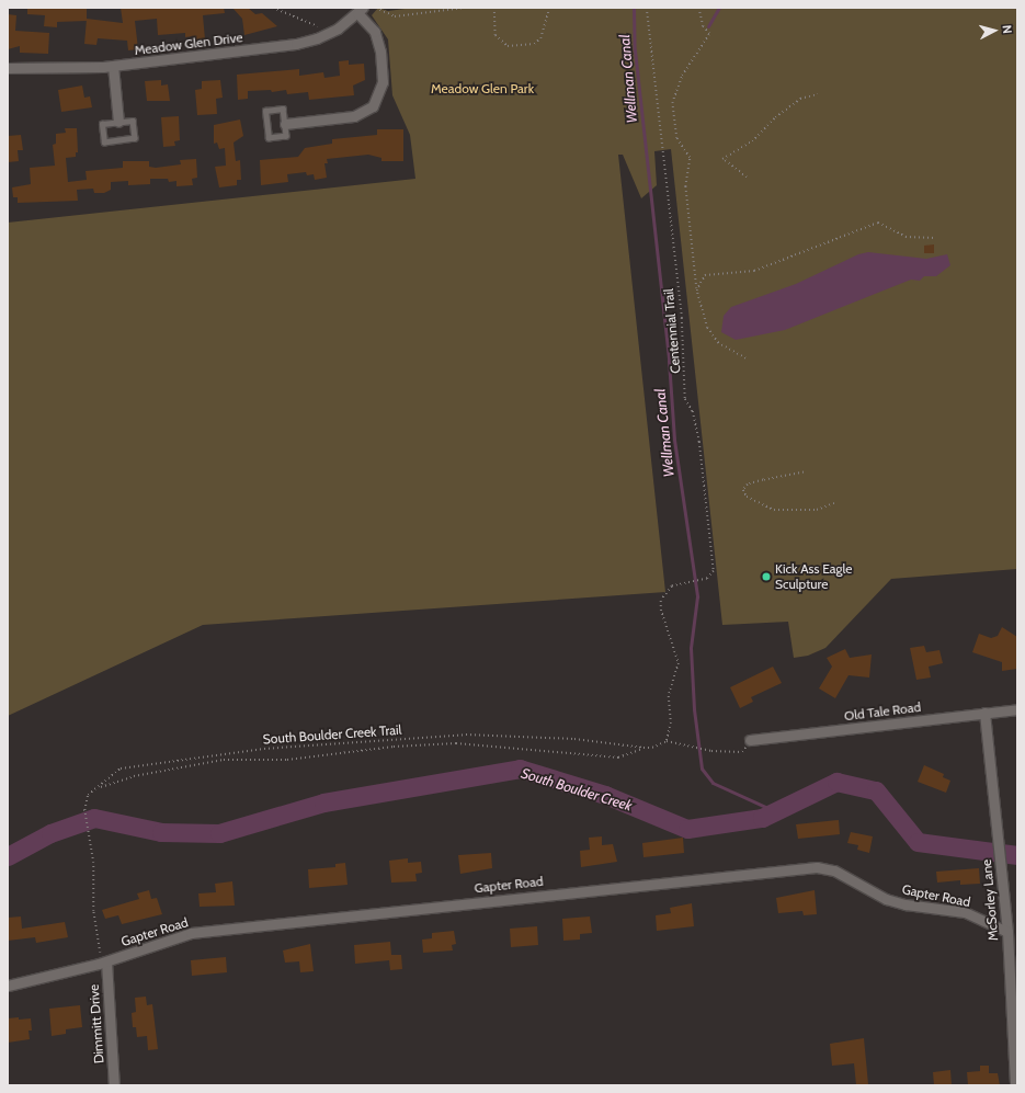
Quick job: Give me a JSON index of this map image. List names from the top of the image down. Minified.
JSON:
{"streets":{"street":["Meadow Glen Drive","Old Tale Road","Gapter Road","McSorley Lane","Dimmitt Drive"],"path":["Centennial Trail","South Boulder Creek Trail"]},"crossings":[["Centennial Trail","South Boulder Creek Trail"],["Old Tale Road","McSorley Lane"],["South Boulder Creek Trail","Gapter Road"],["South Boulder Creek Trail","Dimmitt Drive"],["Gapter Road","McSorley Lane"],["Gapter Road","Dimmitt Drive"]],"water":["Wellman Canal","South Boulder Creek"],"parks":["Meadow Glen Park"],"places":["Kick Ass Eagle Sculpture"],"north":"right"}
